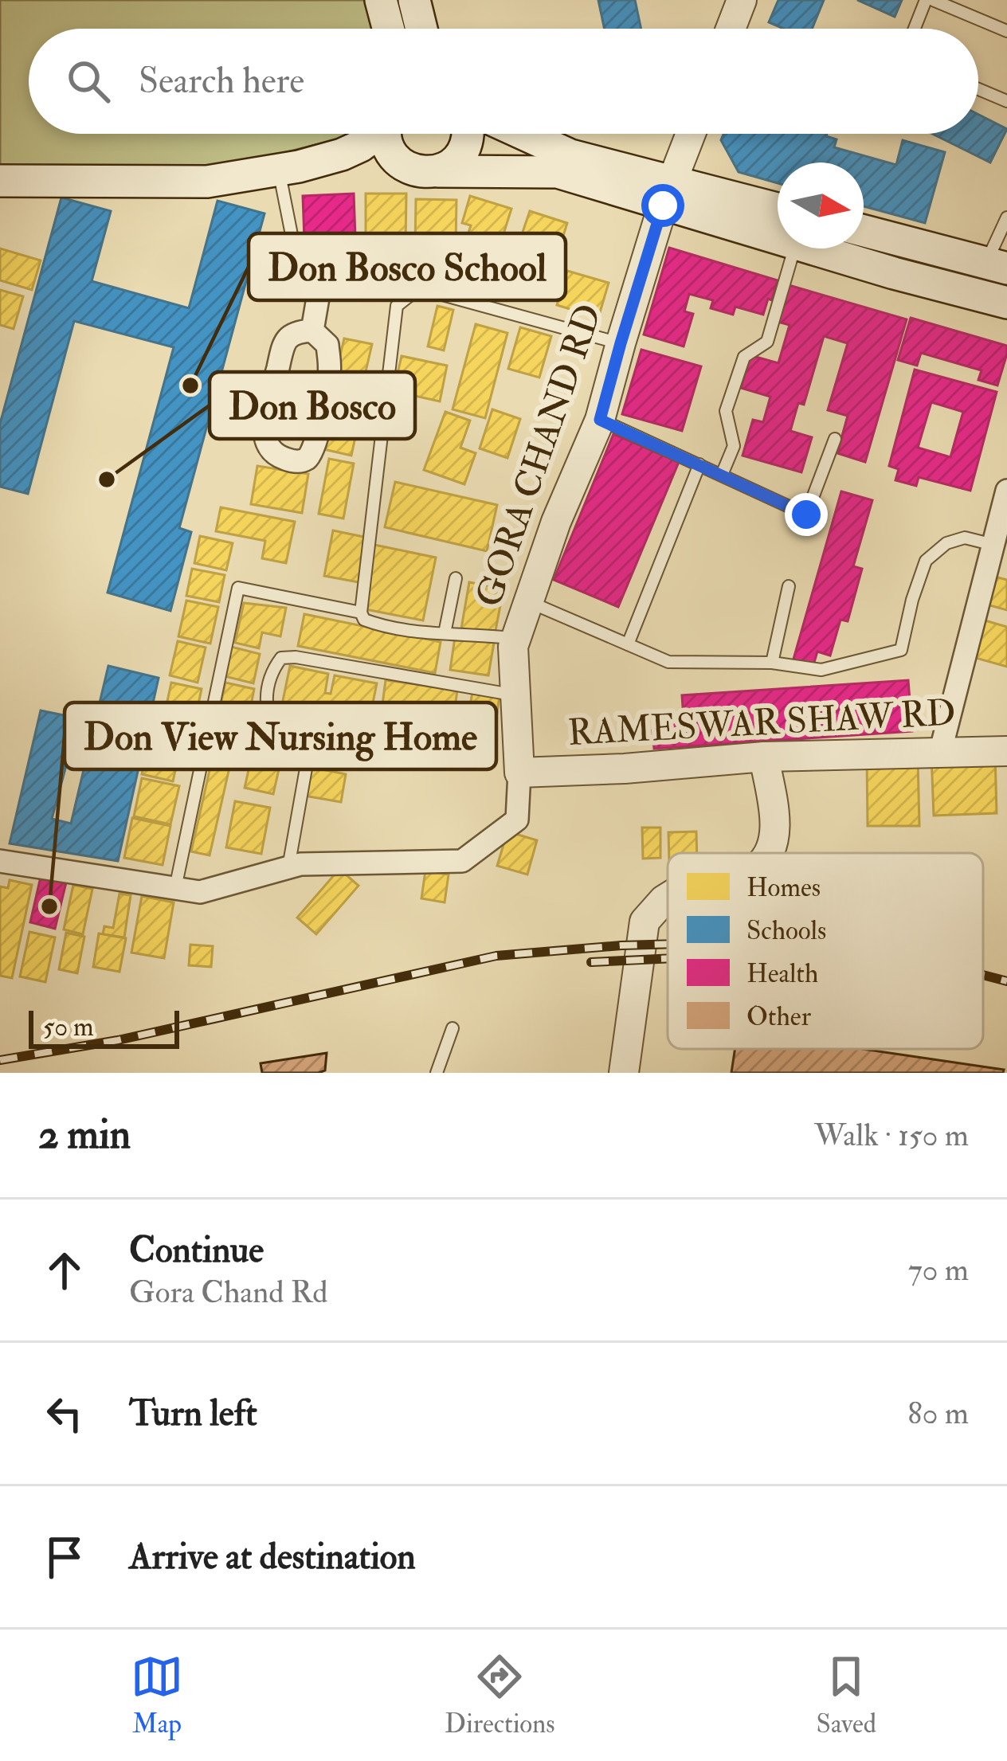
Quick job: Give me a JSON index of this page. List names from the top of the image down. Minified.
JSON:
{"streets":{"street":["GORA CHAND RD","RAMESWAR SHAW RD"]},"crossings":[["GORA CHAND RD","RAMESWAR SHAW RD"]],"places":["Don Bosco School","Don Bosco","Don View Nursing Home"],"legend":["Homes","Schools","Health","Other"],"scale_bar":"50 m","north":"right","page":{"search":"Search here","scale":"50 m","heading":["2 min","Walk · 150 m"],"list":[["Continue","Gora Chand Rd","70 m"],["Turn left","80 m"],"Arrive at destination"],"nav":["Map","Directions","Saved"]}}
